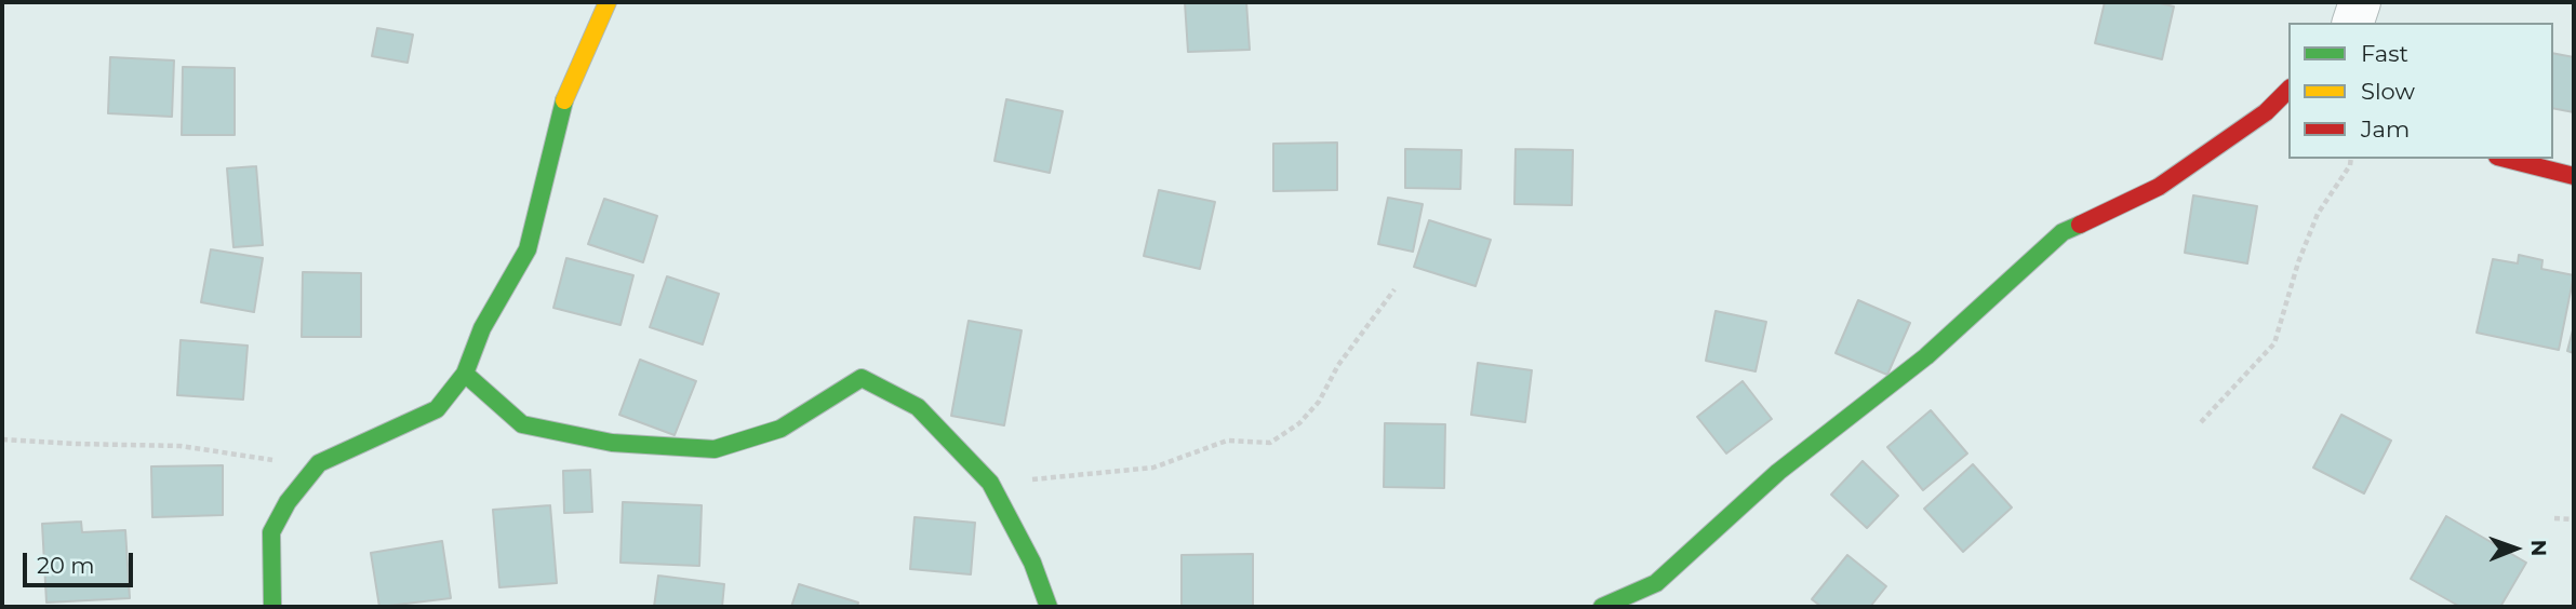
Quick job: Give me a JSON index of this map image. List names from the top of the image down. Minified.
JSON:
{"legend":["Fast","Slow","Jam"],"scale_bar":"20 m","north":"right"}
